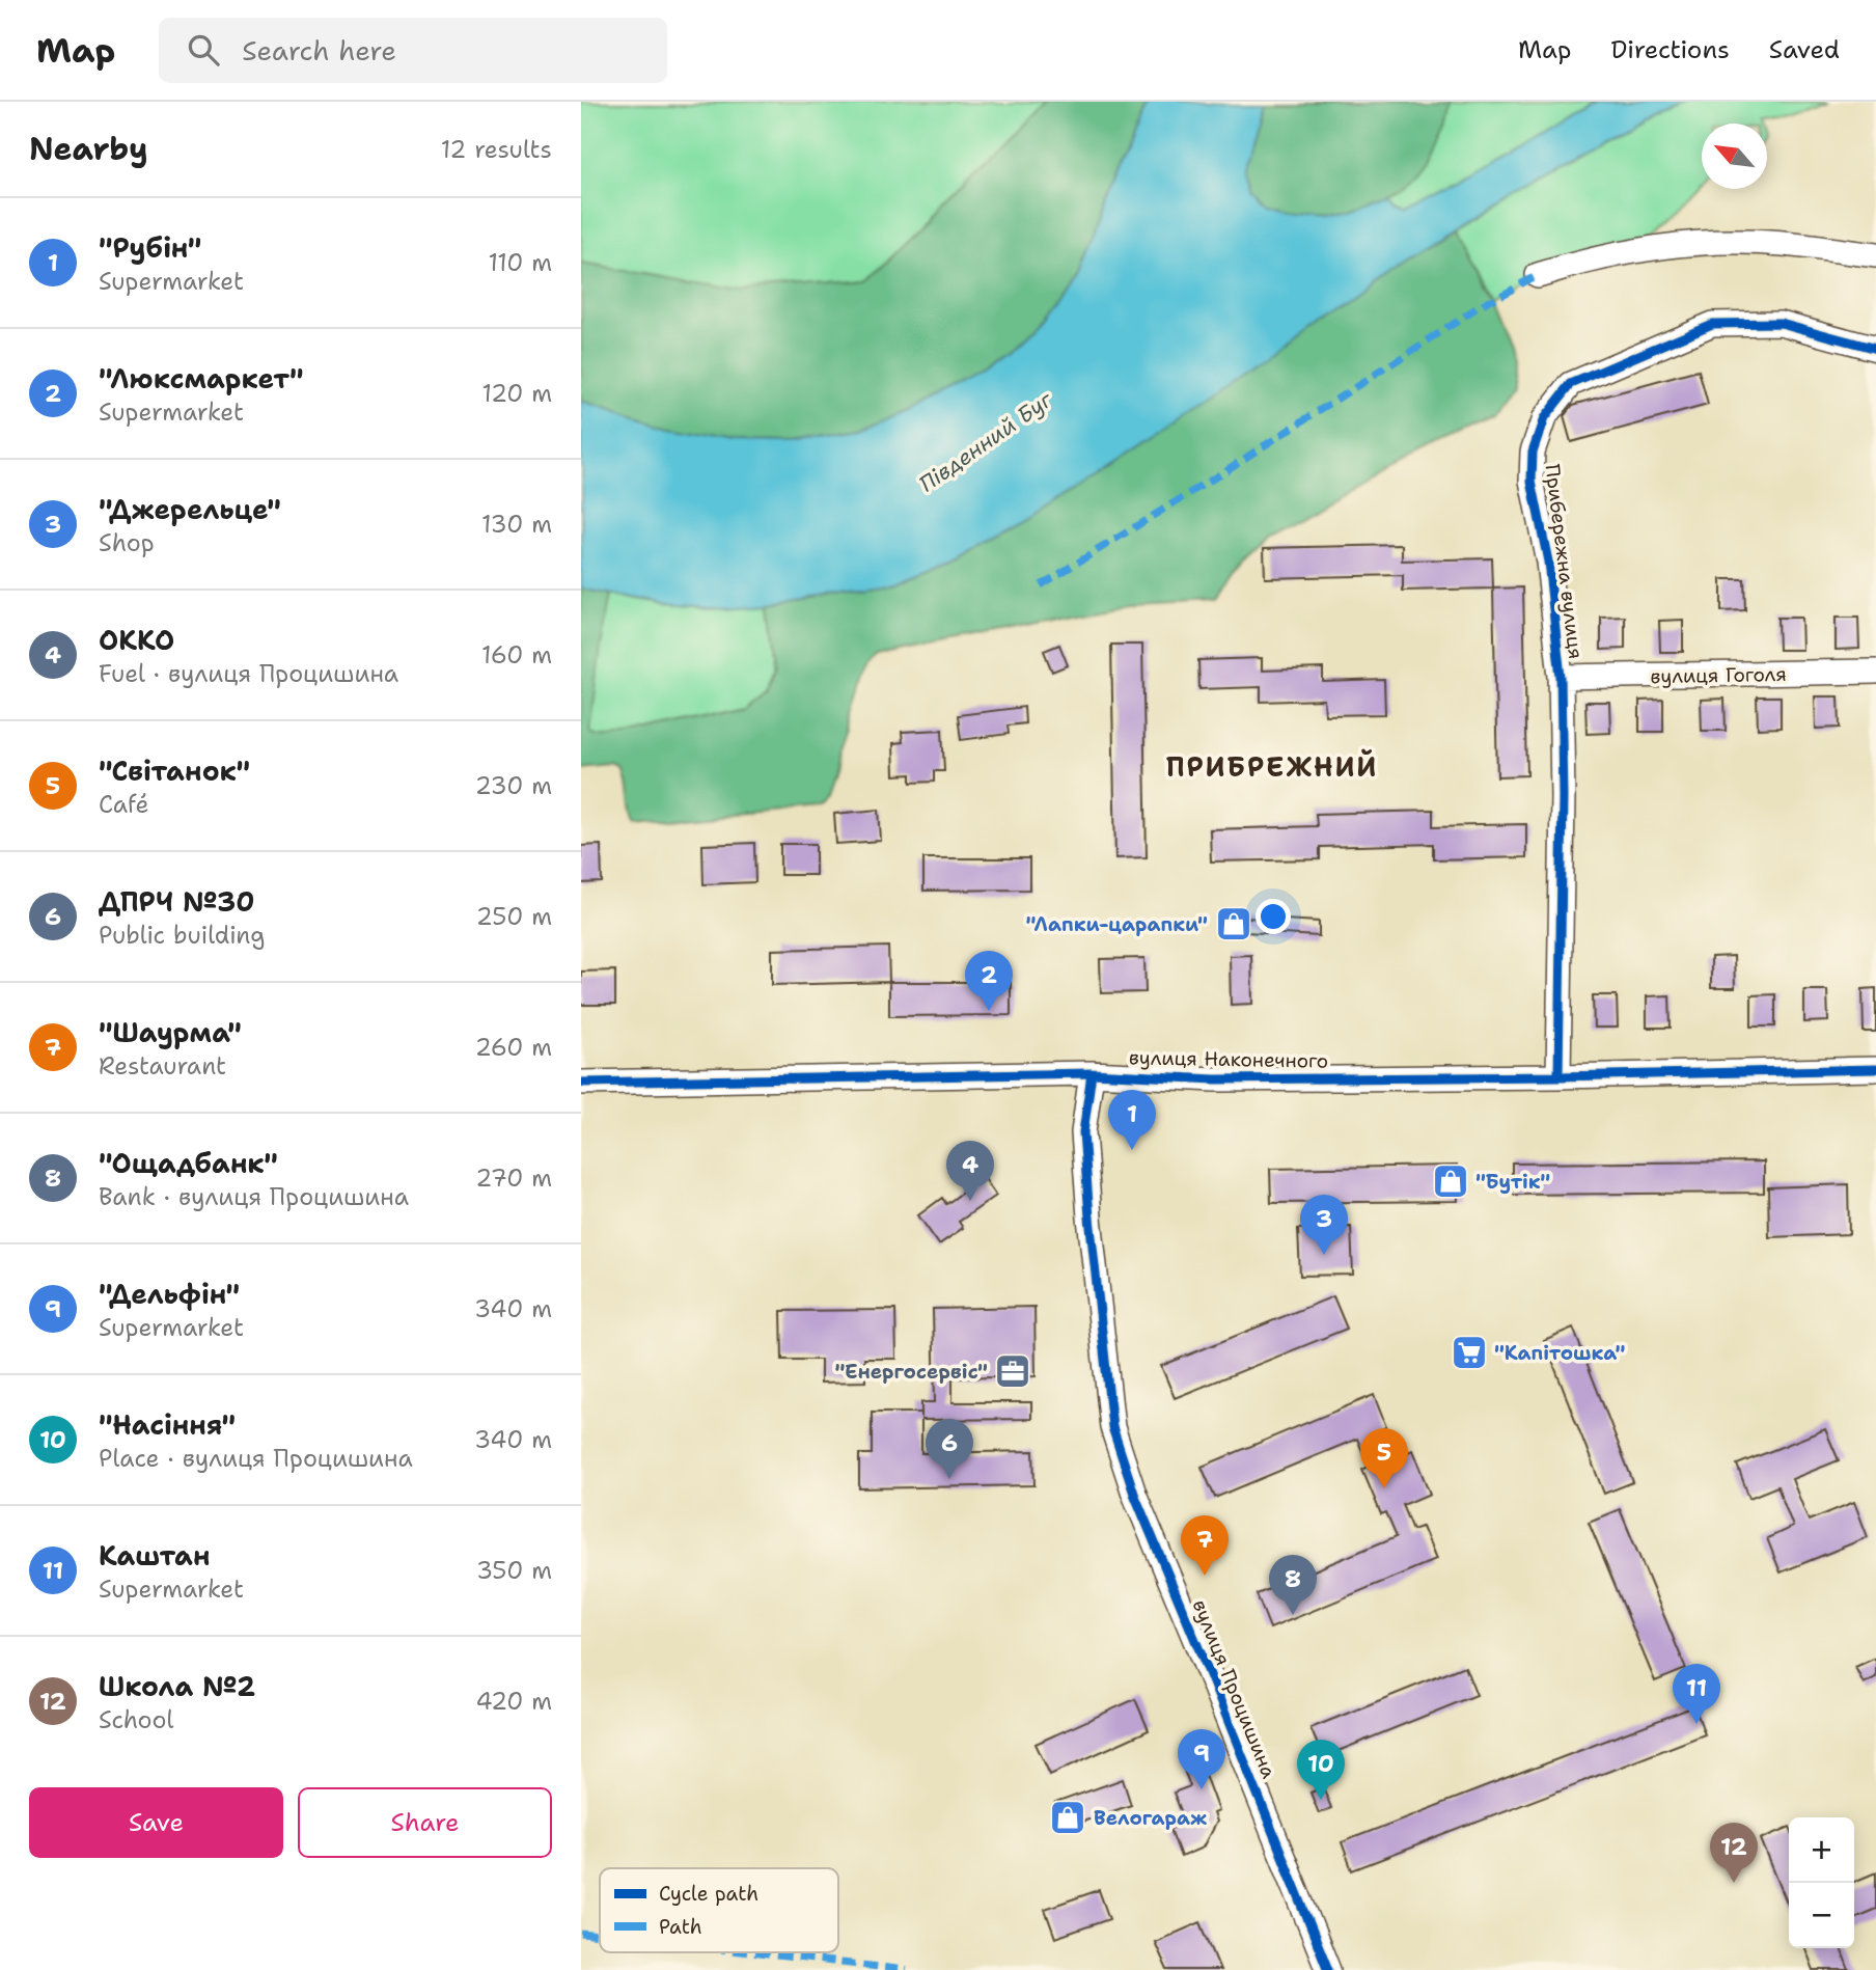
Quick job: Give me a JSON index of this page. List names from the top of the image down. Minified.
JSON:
{"streets":{"street":["Прибережна вулиця","вулиця Гоголя","вулиця Наконечного","вулиця Процишина"]},"crossings":[["Прибережна вулиця","вулиця Гоголя"],["Прибережна вулиця","вулиця Наконечного"],["вулиця Наконечного","вулиця Процишина"]],"districts":["ПРИБРЕЖНИЙ"],"water":["Південний Буг"],"places":{"shop":["\"Лапки-царапки\"","\"Бутік\"","Велогараж"],"supermarket":["\"Капітошка\""],"office":["\"Енергосервіс\""]},"legend":["Cycle path","Path"],"north":"top left","page":{"header":"Map","search":"Search here","nav":["Map","Directions","Saved"],"heading":["Nearby","12 results"],"list":[{"mark":"1","name":"\"Рубін\"","note":"Supermarket","value":"110 m"},{"mark":"2","name":"\"Люксмаркет\"","note":"Supermarket","value":"120 m"},{"mark":"3","name":"\"Джерельце\"","note":"Shop","value":"130 m"},{"mark":"4","name":"ОККО","note":"Fuel · вулиця Процишина","value":"160 m"},{"mark":"5","name":"\"Світанок\"","note":"Café","value":"230 m"},{"mark":"6","name":"ДПРЧ №30","note":"Public building","value":"250 m"},{"mark":"7","name":"\"Шаурма\"","note":"Restaurant","value":"260 m"},{"mark":"8","name":"\"Ощадбанк\"","note":"Bank · вулиця Процишина","value":"270 m"},{"mark":"9","name":"\"Дельфін\"","note":"Supermarket","value":"340 m"},{"mark":"10","name":"\"Насіння\"","note":"Place · вулиця Процишина","value":"340 m"},{"mark":"11","name":"Каштан","note":"Supermarket","value":"350 m"},{"mark":"12","name":"Школа №2","note":"School","value":"420 m"}],"pins":["2","1","4","3","6","5","7","8","11","9","10","12"],"buttons":["Save","Share"],"map_buttons":["+","−"]}}
